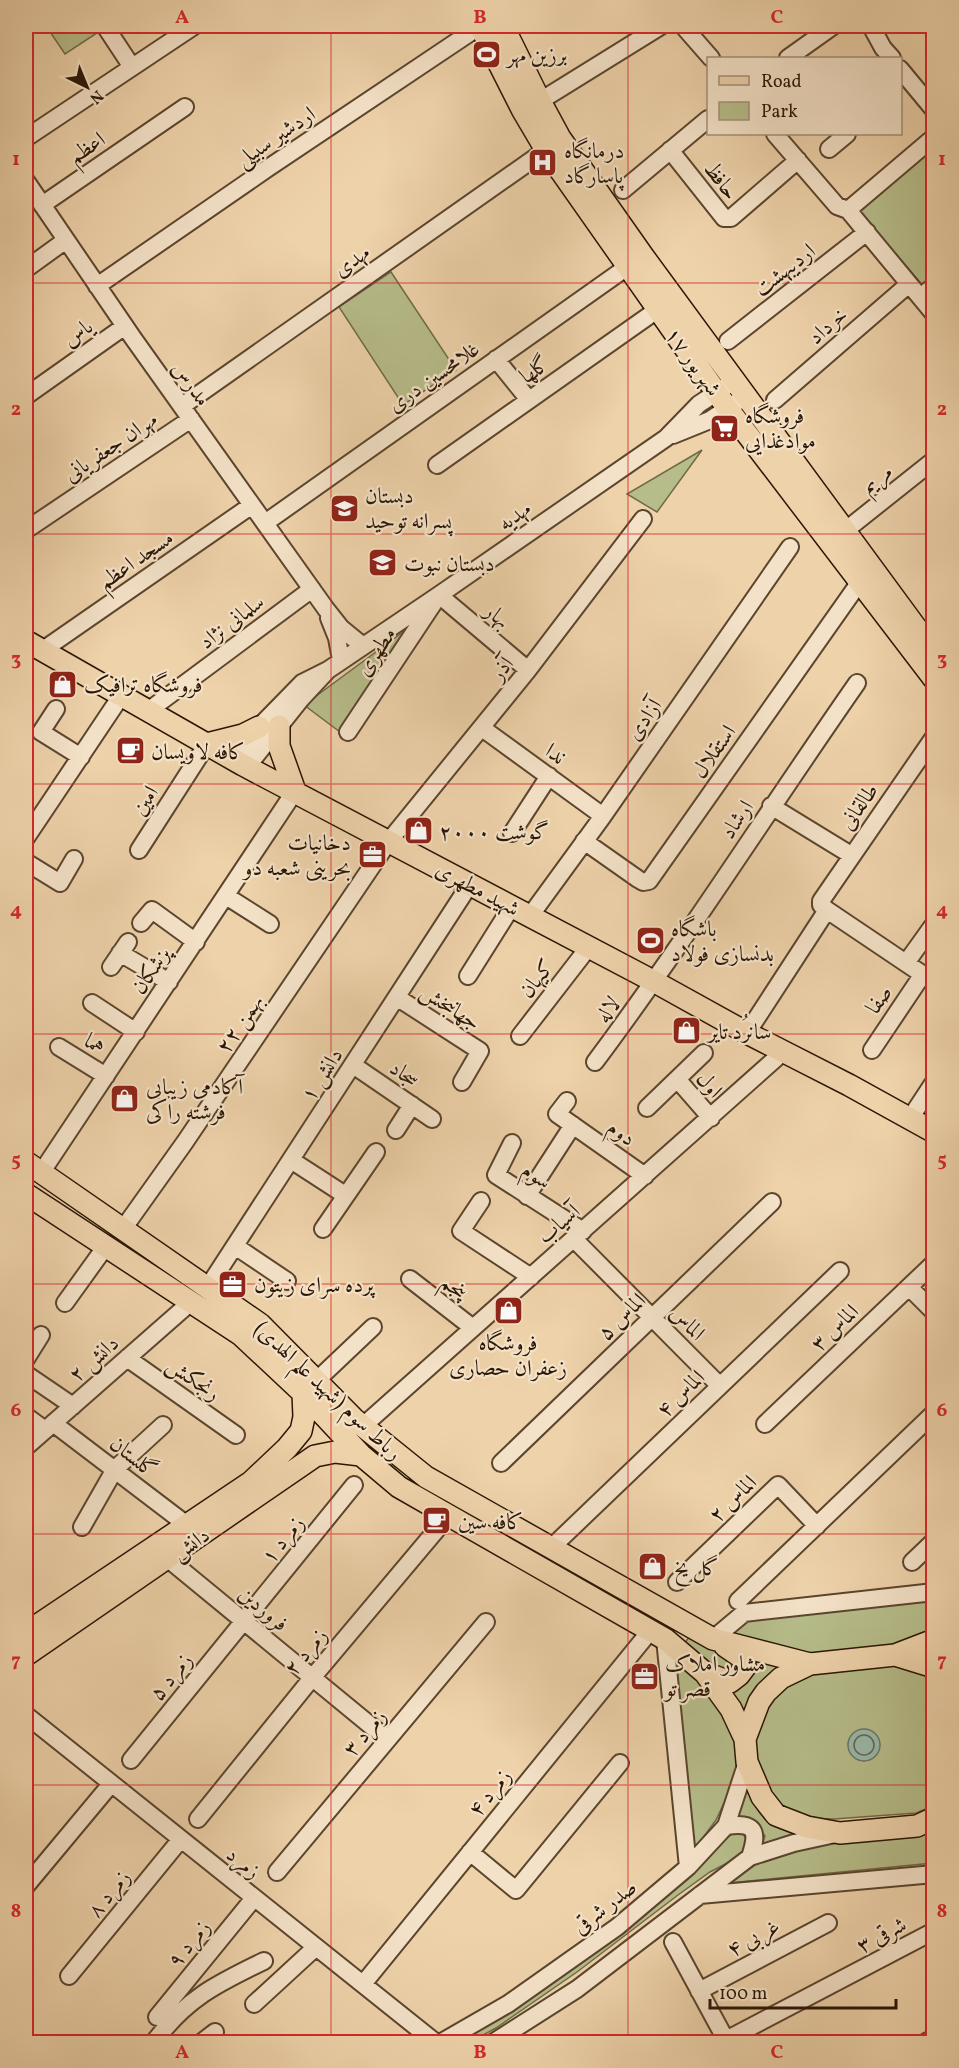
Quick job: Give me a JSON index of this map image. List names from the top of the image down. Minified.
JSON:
{"streets":{"main road":["۱۷ شهریور","شهید مطهری","رباط سوم (شهید علم الهدی)","دانش"],"street":["اردشیر سبیلی","اعظم","حافظ","مهدی","اردیبهشت","خرداد","یاس","گلها","غلامحسین دری","مدرس","مهران جعفریانی","مریم","مهدیه","مسجد اعظم","بهار","سلمانی نژاد","مطهری","آذر","آزادی","استقلال","ندا","امین","طالقانی","ارشاد","پزشکان","کیهان","صفا","جهانبخش","لاله","۲۲ بهمن","هما","سجاد","دانش ۱","اول","دوم","سوم","آسیاب","پنجم","الماس ۵","الماس","الماس ۳","دانش ۲","رنجکش","الماس ۴","گلستان","الماس ۲","زمرد ۱","فروردین","زمرد ۲","زمرد ۵","زمرد ۳","زمرد ۴","زمرد","زمرد ۸","صدر شرقی","۳ شرقی","۴ غربی","زمرد ۹"]},"crossings":[["اردشیر سبیلی","۱۷ شهریور"],["اردشیر سبیلی","مدرس"],["اعظم","مدرس"],["مهدی","۱۷ شهریور"],["مهدی","مدرس"],["مهدی","مهران جعفریانی"],["یاس","مدرس"],["۱۷ شهریور","گلها"],["۱۷ شهریور","غلامحسین دری"],["۱۷ شهریور","مریم"],["۱۷ شهریور","مهدیه"],["۱۷ شهریور","استقلال"],["غلامحسین دری","مدرس"],["مدرس","مهران جعفریانی"],["مدرس","مسجد اعظم"],["مدرس","سلمانی نژاد"],["مهدیه","بهار"],["مهدیه","مطهری"],["مهدیه","شهید مطهری"],["مسجد اعظم","شهید مطهری"],["بهار","مطهری"],["بهار","آذر"],["سلمانی نژاد","شهید مطهری"],["آذر","ندا"],["آذر","شهید مطهری"],["آذر","۲۲ بهمن"],["آزادی","استقلال"],["آزادی","ندا"],["آزادی","شهید مطهری"],["امین","شهید مطهری"],["طالقانی","شهید مطهری"],["ارشاد","شهید مطهری"],["ارشاد","لاله"],["شهید مطهری","پزشکان"],["شهید مطهری","کیهان"],["شهید مطهری","لاله"],["شهید مطهری","۲۲ بهمن"],["شهید مطهری","دانش ۱"],["شهید مطهری","آسیاب"],["پزشکان","هما"],["پزشکان","رباط سوم (شهید علم الهدی)"],["جهانبخش","دانش ۱"],["۲۲ بهمن","رباط سوم (شهید علم الهدی)"],["سجاد","دانش ۱"],["دانش ۱","رباط سوم (شهید علم الهدی)"],["اول","آسیاب"],["دوم","آسیاب"],["سوم","آسیاب"],["سوم","الماس"],["آسیاب","پنجم"],["آسیاب","الماس"],["آسیاب","رباط سوم (شهید علم الهدی)"],["الماس ۵","الماس"],["الماس","الماس ۴"],["دانش ۲","رنجکش"],["دانش ۲","رباط سوم (شهید علم الهدی)"],["دانش ۲","گلستان"],["رباط سوم (شهید علم الهدی)","الماس ۴"],["رباط سوم (شهید علم الهدی)","دانش"],["رباط سوم (شهید علم الهدی)","زمرد ۲"],["رباط سوم (شهید علم الهدی)","زمرد ۴"],["گلستان","دانش"],["زمرد ۱","فروردین"],["زمرد ۱","زمرد ۵"],["دانش","فروردین"],["فروردین","زمرد ۲"],["فروردین","زمرد ۵"],["فروردین","زمرد ۳"],["زمرد ۴","زمرد"],["زمرد","زمرد ۸"],["زمرد","زمرد ۹"]],"places":{"sports":["برزین مهر","باشگاه بدنسازی فولاد"],"hospital":["درمانگاه پاسارگاد"],"supermarket":["فروشگاه موادغذایی"],"school or university":["دبستان پسرانه توحید","دبستان نبوت"],"shop":["فروشگاه ترافیک","گوشت ۲۰۰۰","سانرُد تایر","آکادمی زیبایی فرشته راکی","فروشگاه زعفران حصاری","گل یخ"],"cafe":["کافه لاویسان","کافه سین"],"office":["دخانیات بحرینی شعبه دو","پرده سرای زیتون","مشاور املاک قصر تو"]},"legend":["Road","Park"],"scale_bar":"100 m","north":"bottom right","grid":{"columns":["A","B","C"],"rows":["1","2","3","4","5","6","7","8"]}}
